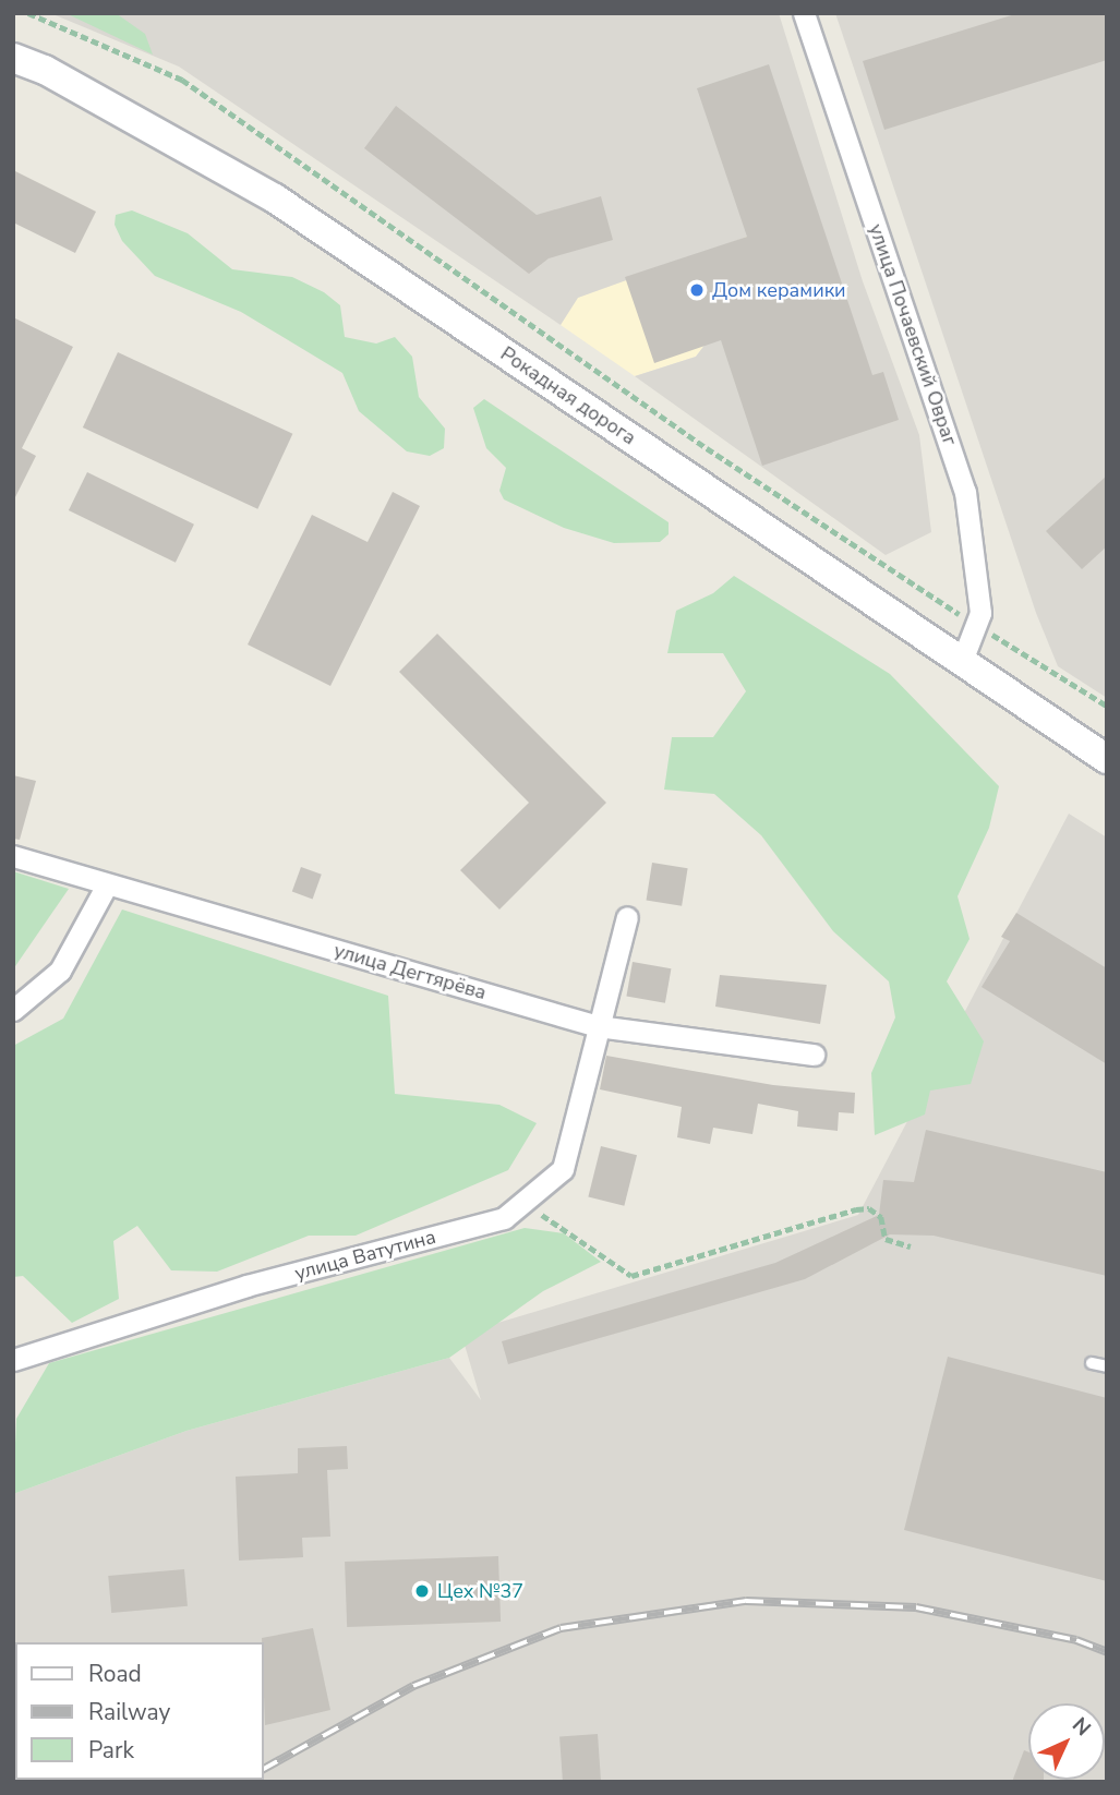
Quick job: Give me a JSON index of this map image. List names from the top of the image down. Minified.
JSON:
{"streets":{"main road":["Рокадная дорога"],"street":["улица Почаевский Овраг","улица Дегтярёва","улица Ватутина"]},"crossings":[["улица Почаевский Овраг","Рокадная дорога"],["улица Дегтярёва","улица Ватутина"]],"places":["Дом керамики","Цех №37"],"legend":["Road","Railway","Park"],"north":"top right"}
